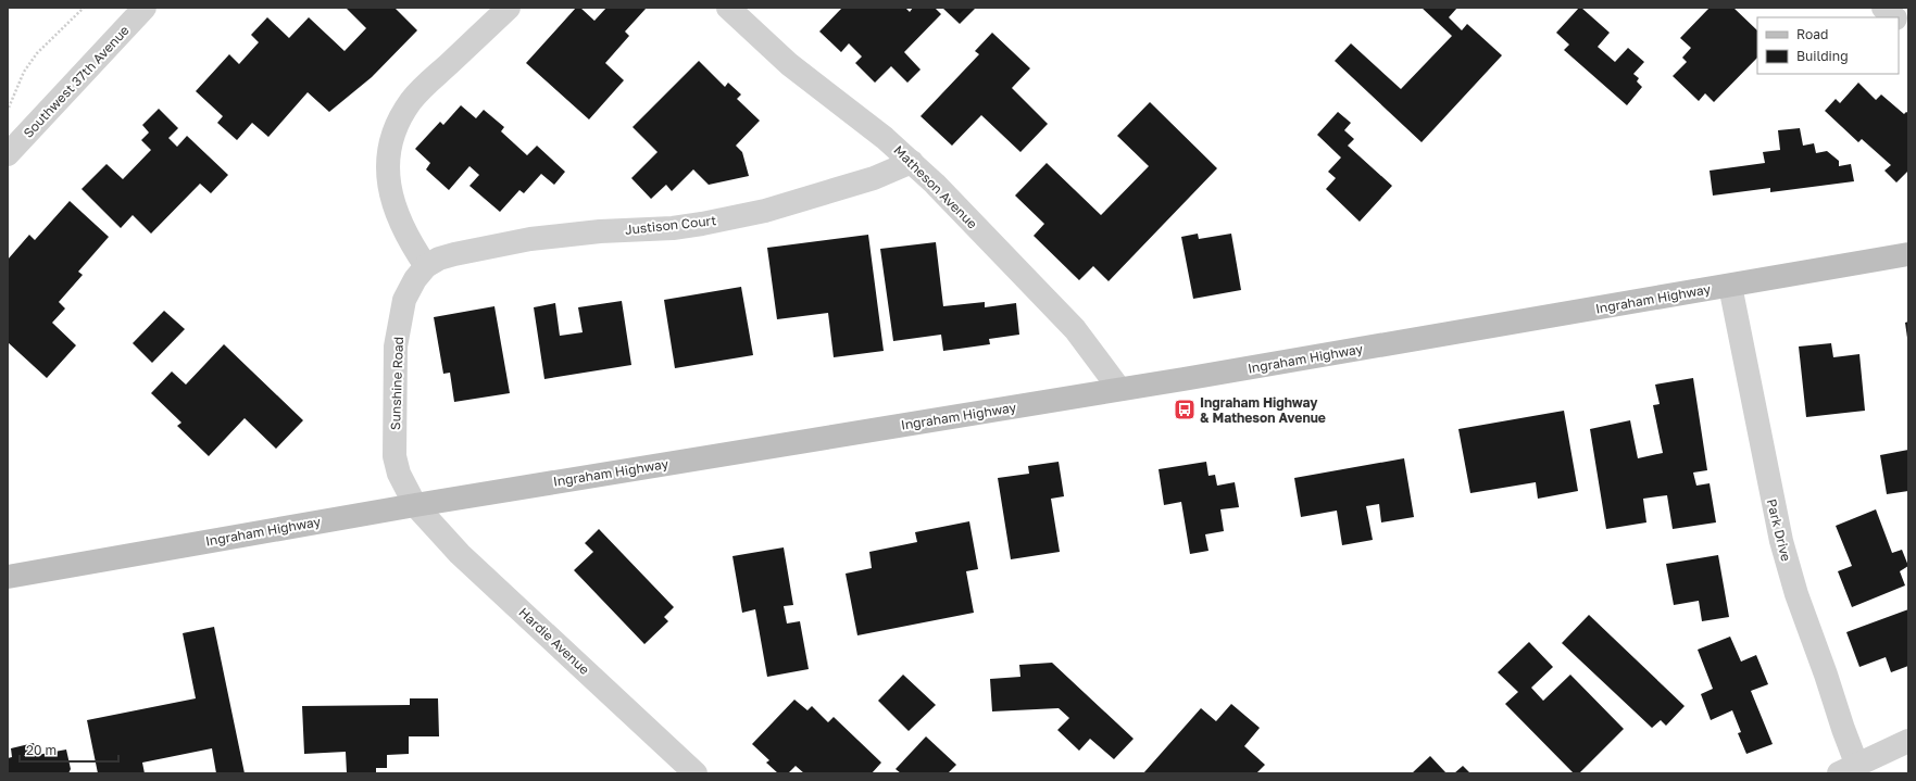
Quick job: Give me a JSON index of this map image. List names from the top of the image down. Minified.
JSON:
{"streets":{"main road":["Ingraham Highway"],"street":["Southwest 37th Avenue","Matheson Avenue","Justison Court","Sunshine Road","Park Drive","Hardie Avenue"]},"crossings":[["Matheson Avenue","Justison Court"],["Matheson Avenue","Ingraham Highway"],["Justison Court","Sunshine Road"],["Ingraham Highway","Sunshine Road"],["Ingraham Highway","Park Drive"],["Ingraham Highway","Hardie Avenue"],["Sunshine Road","Hardie Avenue"]],"places":{"bus stop":["Ingraham Highway & Matheson Avenue"]},"legend":["Road","Building"],"scale_bar":"20 m"}
